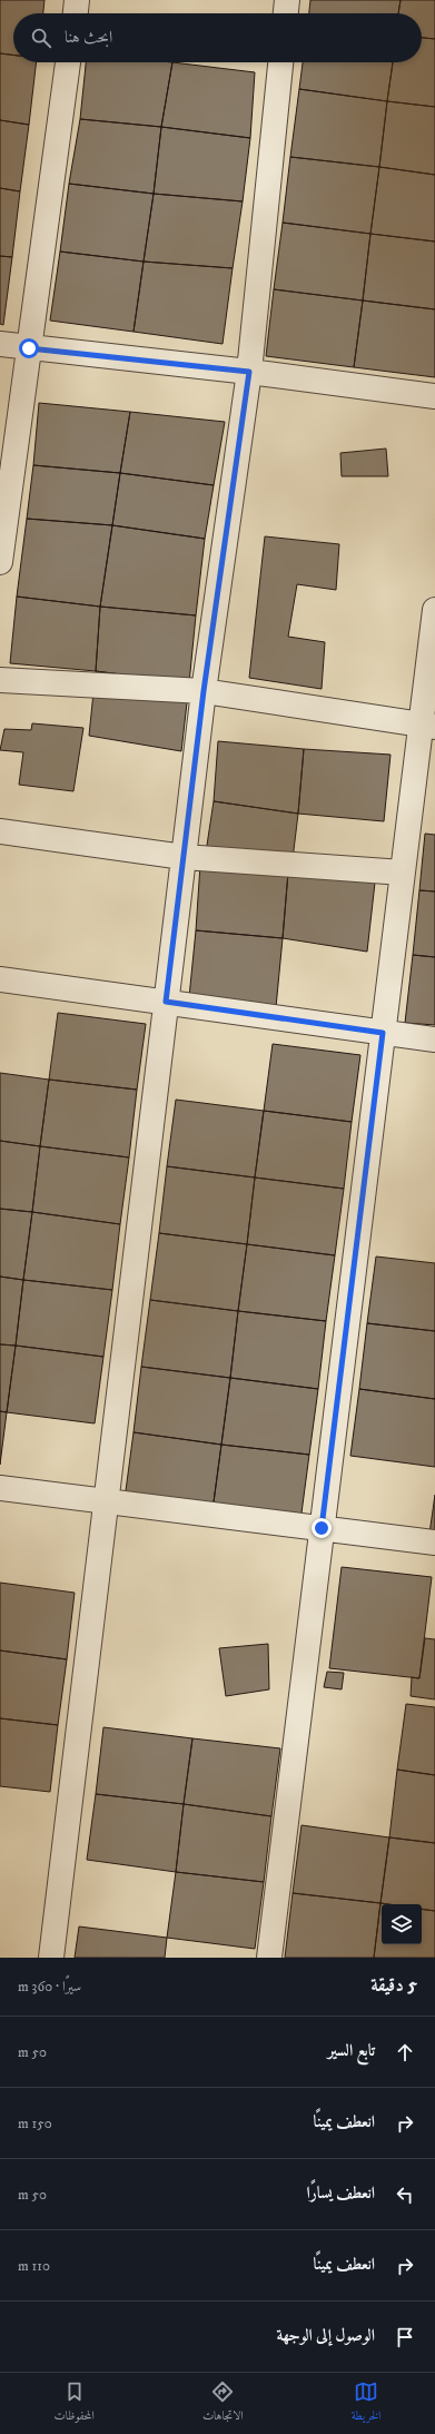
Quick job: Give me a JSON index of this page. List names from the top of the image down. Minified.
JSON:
{"page":{"search":"ابحث هنا","heading":["5 دقيقة","سيرًا · 360 m"],"list":[["تابع السير","50 m"],["انعطف يمينًا","150 m"],["انعطف يسارًا","50 m"],["انعطف يمينًا","110 m"],"الوصول إلى الوجهة"],"nav":["الخريطة","الاتجاهات","المحفوظات"]}}
